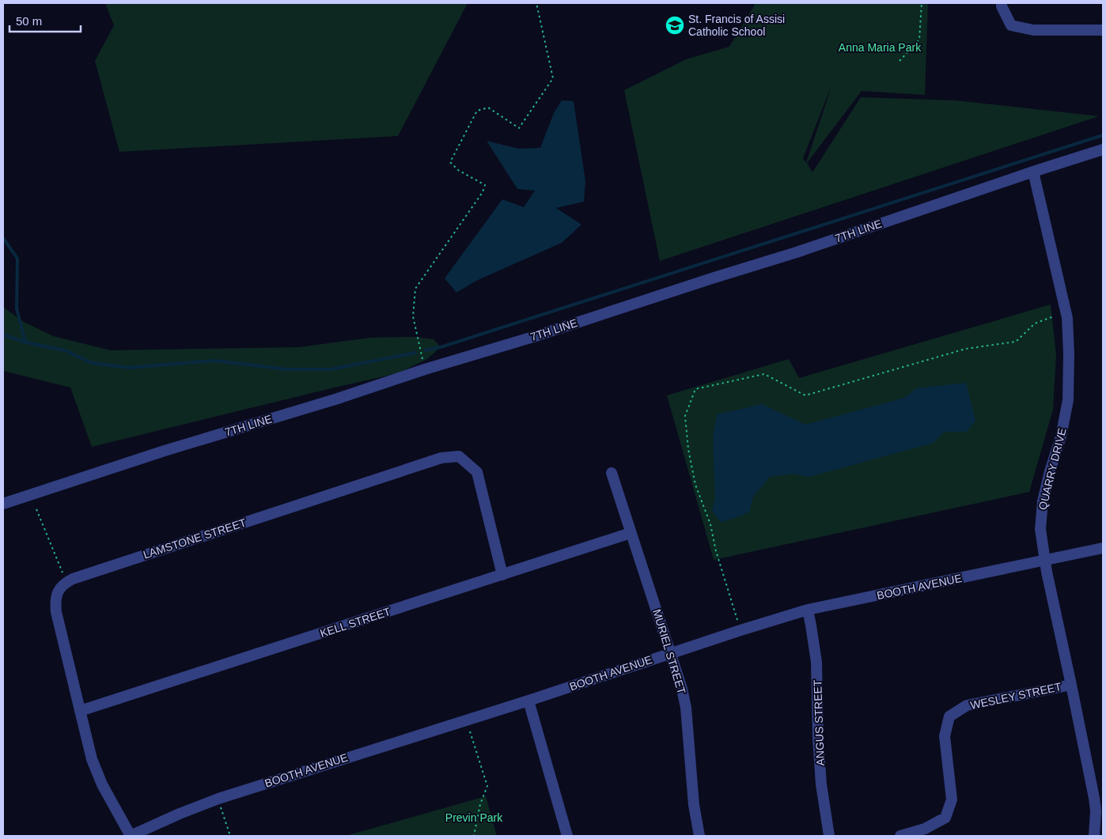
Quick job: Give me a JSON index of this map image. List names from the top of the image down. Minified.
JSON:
{"streets":{"street":["7TH LINE","QUARRY DRIVE","LAMSTONE STREET","BOOTH AVENUE","KELL STREET","MURIEL STREET","WESLEY STREET","ANGUS STREET"]},"crossings":[["7TH LINE","QUARRY DRIVE"],["QUARRY DRIVE","BOOTH AVENUE"],["QUARRY DRIVE","WESLEY STREET"],["LAMSTONE STREET","BOOTH AVENUE"],["LAMSTONE STREET","KELL STREET"],["BOOTH AVENUE","MURIEL STREET"],["BOOTH AVENUE","ANGUS STREET"],["KELL STREET","MURIEL STREET"]],"parks":["Anna Maria Park","Previn Park"],"places":{"school or university":["St. Francis of Assisi Catholic School"]},"scale_bar":"50 m"}
